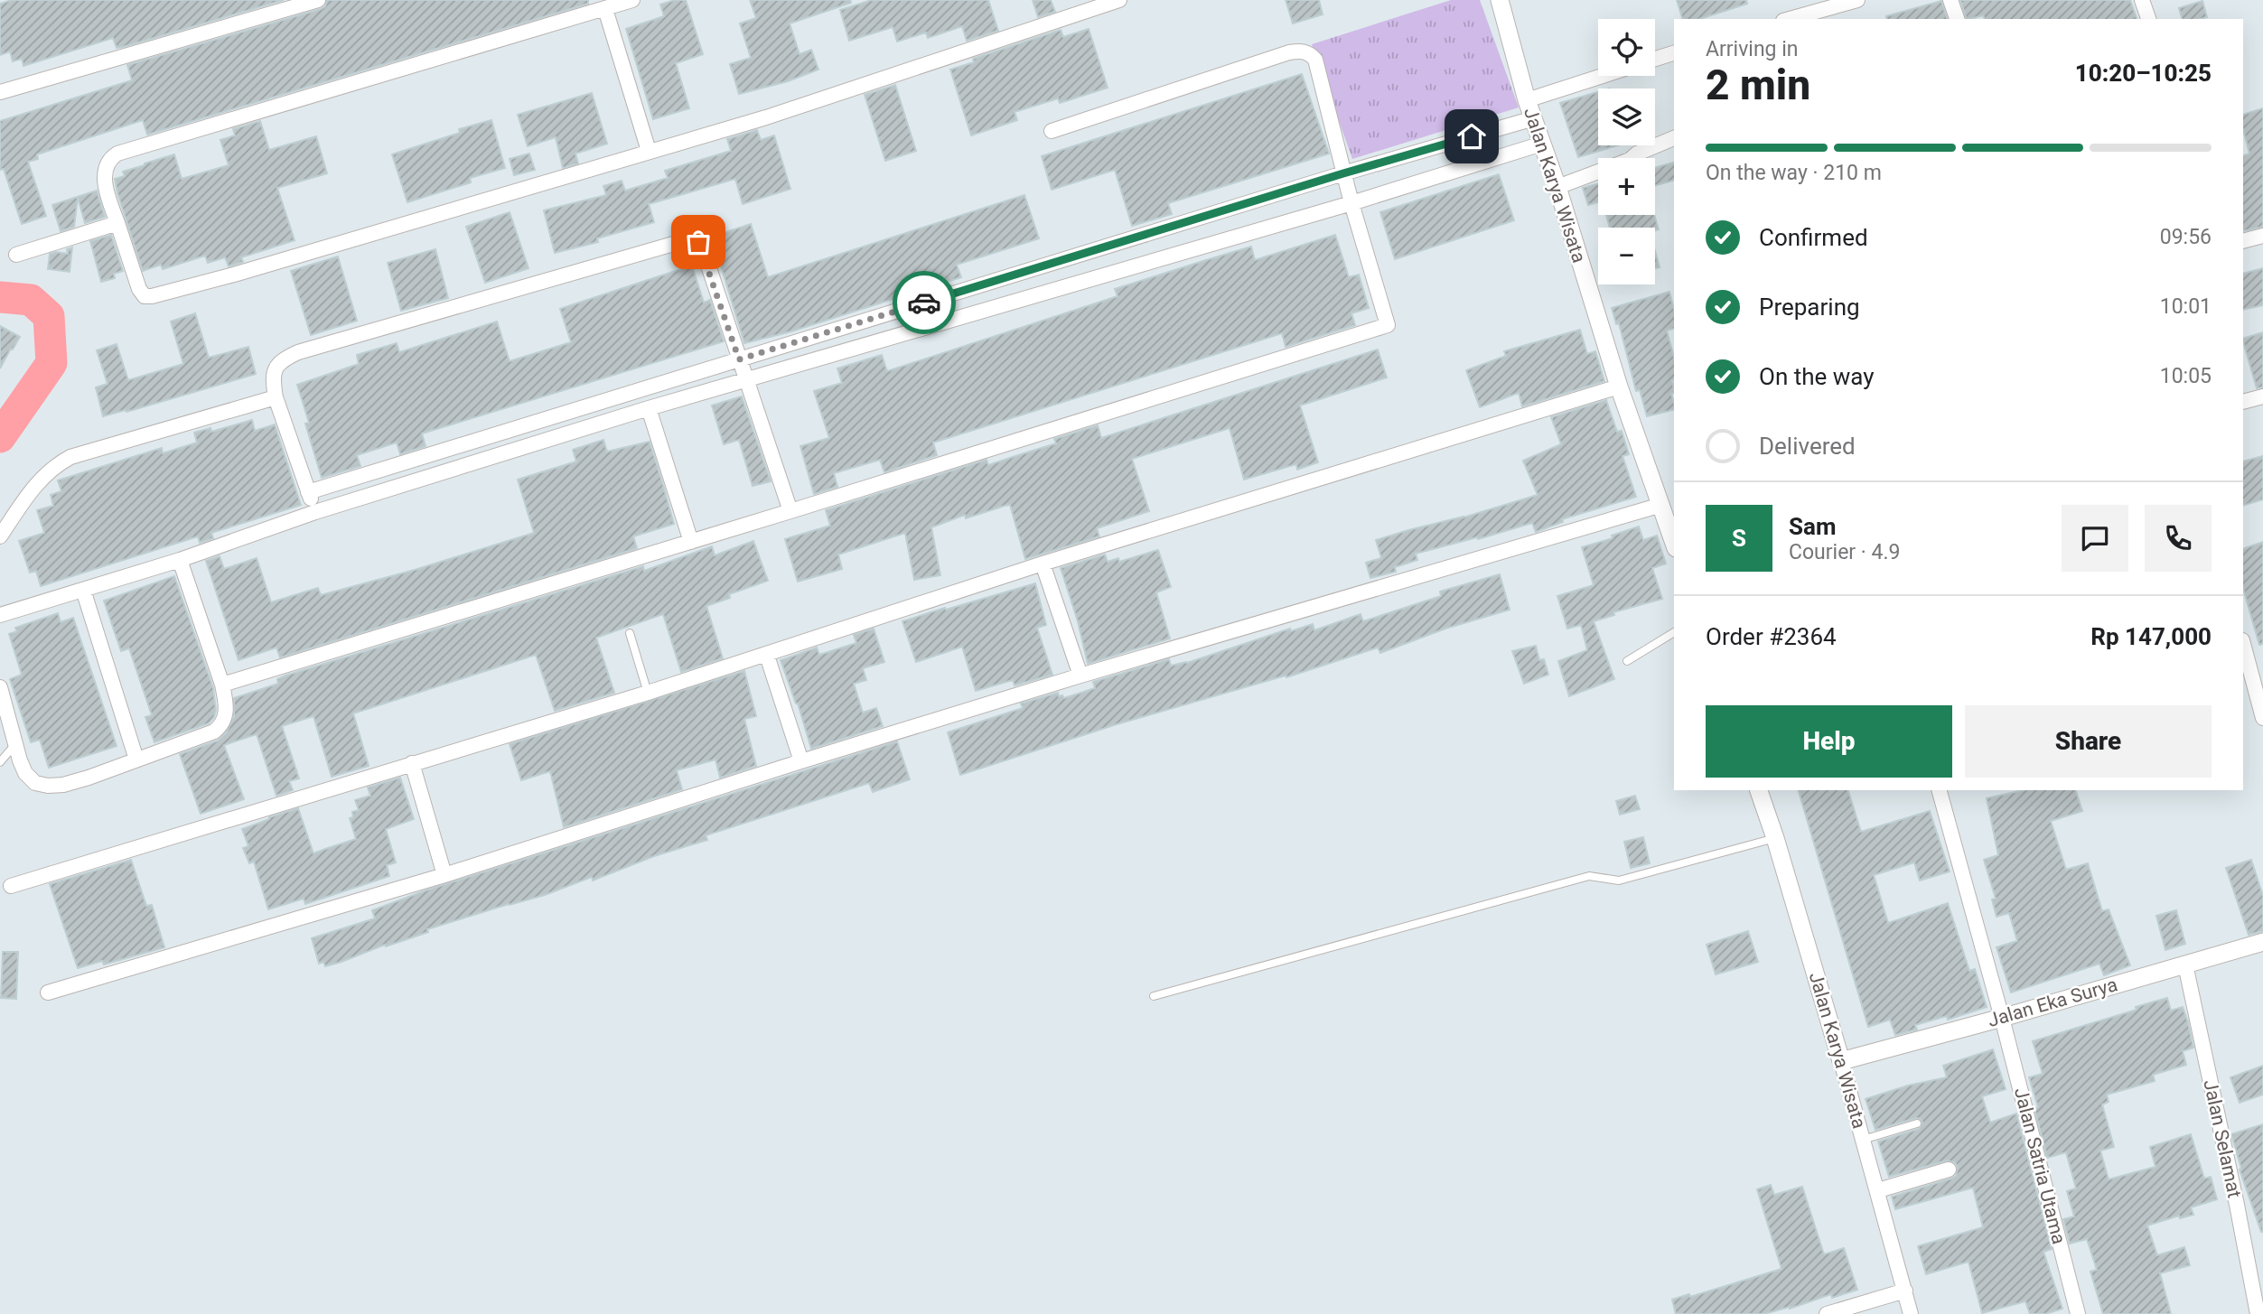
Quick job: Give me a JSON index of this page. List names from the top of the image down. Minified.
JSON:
{"streets":{"street":["Jalan Karya Wisata","Jalan Eka Surya","Jalan Selamat","Jalan Satria Utama"]},"crossings":[["Jalan Karya Wisata","Jalan Eka Surya"],["Jalan Eka Surya","Jalan Selamat"],["Jalan Eka Surya","Jalan Satria Utama"]],"page":{"map_buttons":["+","−"],"heading":["2 min","Arriving in","10:20–10:25"],"panel":["Sam","Courier · 4.9","Order #2364","Rp 147,000"],"bar":"On the way · 210 m","list":[["Confirmed","09:56"],["Preparing","10:01"],["On the way","10:05"],"Delivered"],"round":"S","buttons":["Help","Share"]}}
